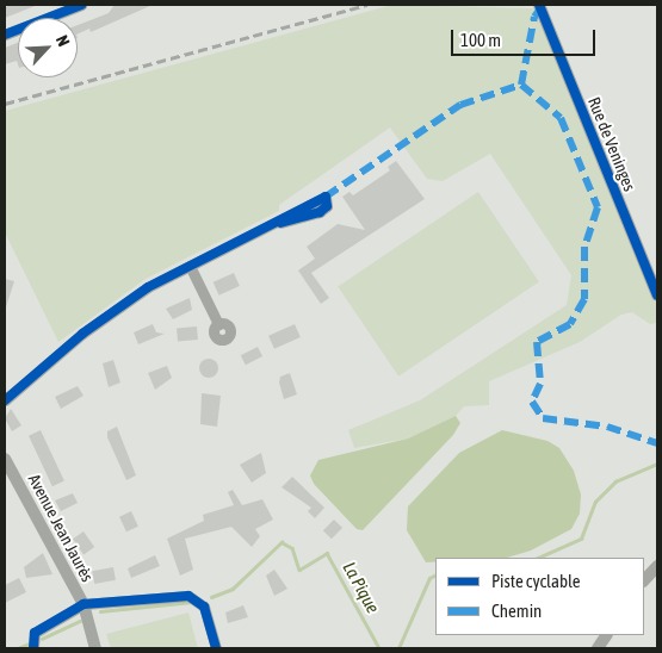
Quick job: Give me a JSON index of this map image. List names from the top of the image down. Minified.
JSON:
{"streets":{"street":["Rue de Veninges","Avenue Jean Jaurès"]},"water":["La Pique"],"legend":["Piste cyclable","Chemin"],"scale_bar":"100 m","north":"top right"}
